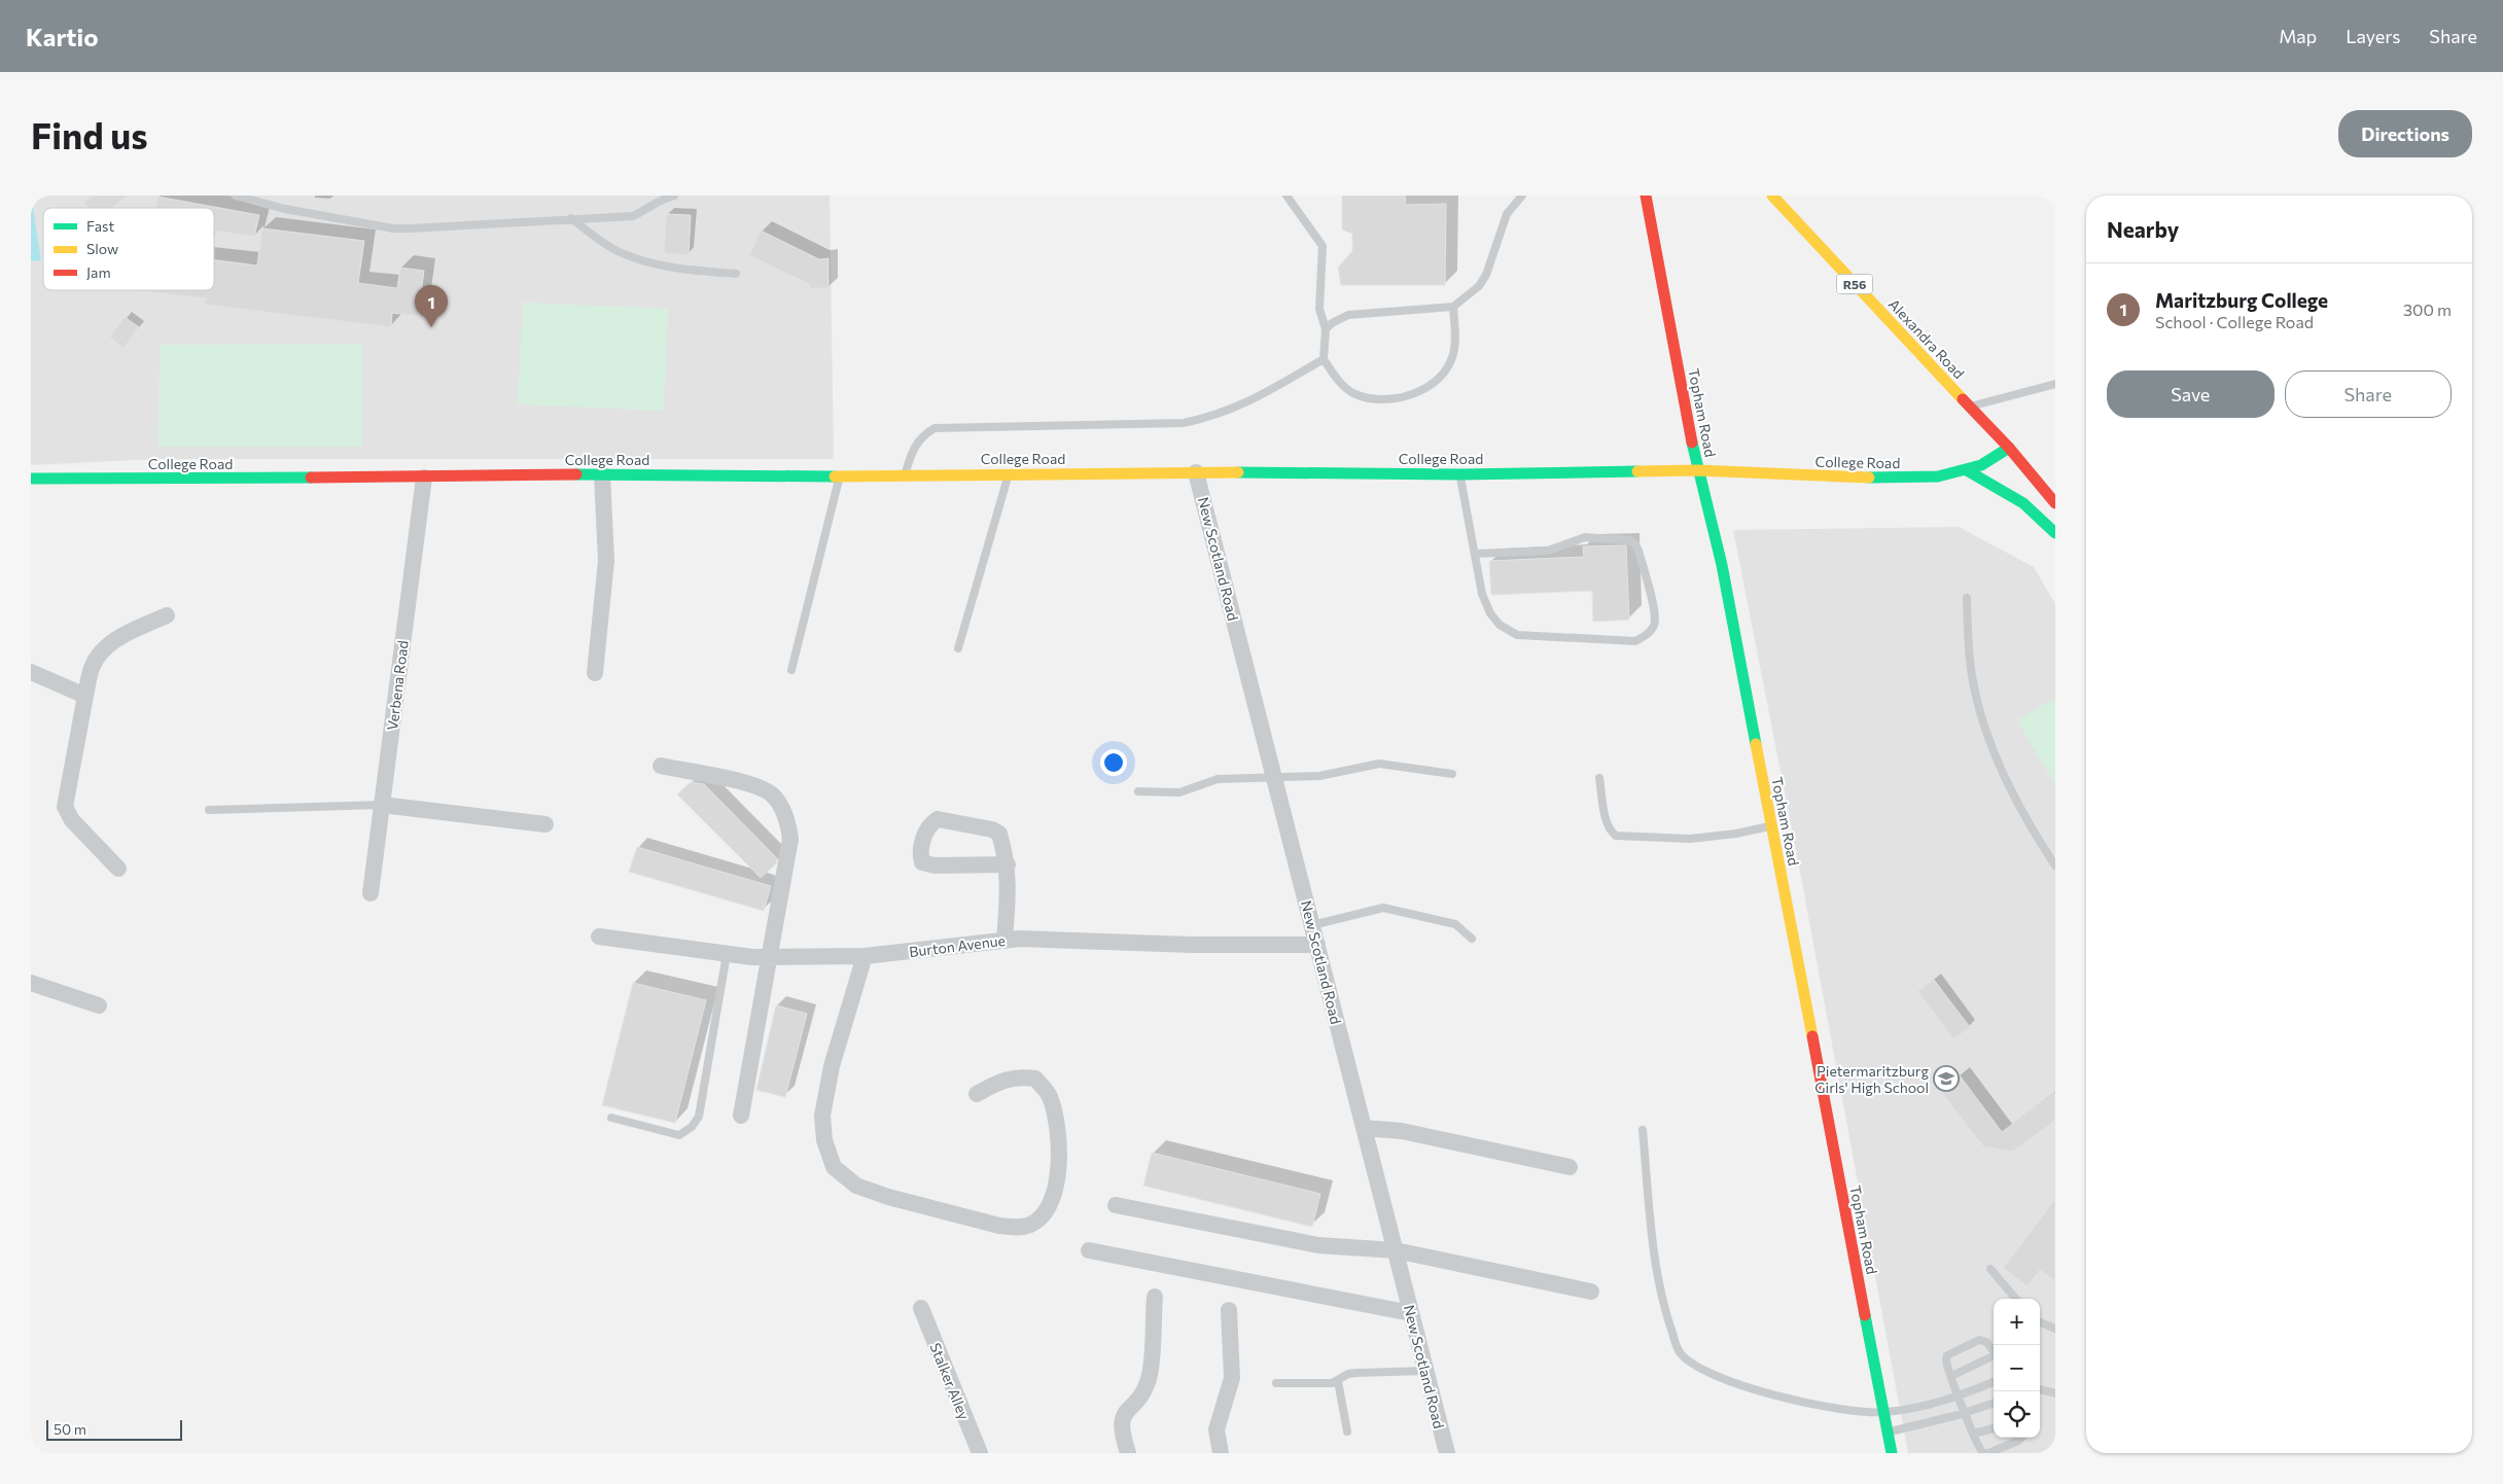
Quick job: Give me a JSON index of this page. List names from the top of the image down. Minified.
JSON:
{"streets":{"street":["R56","Alexandra Road","Topham Road","College Road","New Scotland Road","Verbena Road","Burton Avenue","Stalker Alley"]},"crossings":[["Alexandra Road","College Road"],["Topham Road","College Road"],["College Road","New Scotland Road"],["College Road","Verbena Road"],["New Scotland Road","Burton Avenue"]],"places":{"school or university":["Pietermaritzburg Girls' High School"]},"legend":["Fast","Slow","Jam"],"scale_bar":"50 m","page":{"header":"Kartio","nav":["Map","Layers","Share"],"buttons":["Directions",["Save","Share"]],"title":"Find us","heading":"Nearby","list":[{"mark":"1","name":"Maritzburg College","note":"School · College Road","value":"300 m"}],"pins":"1","map_buttons":["+","−"],"scale":"50 m"}}
